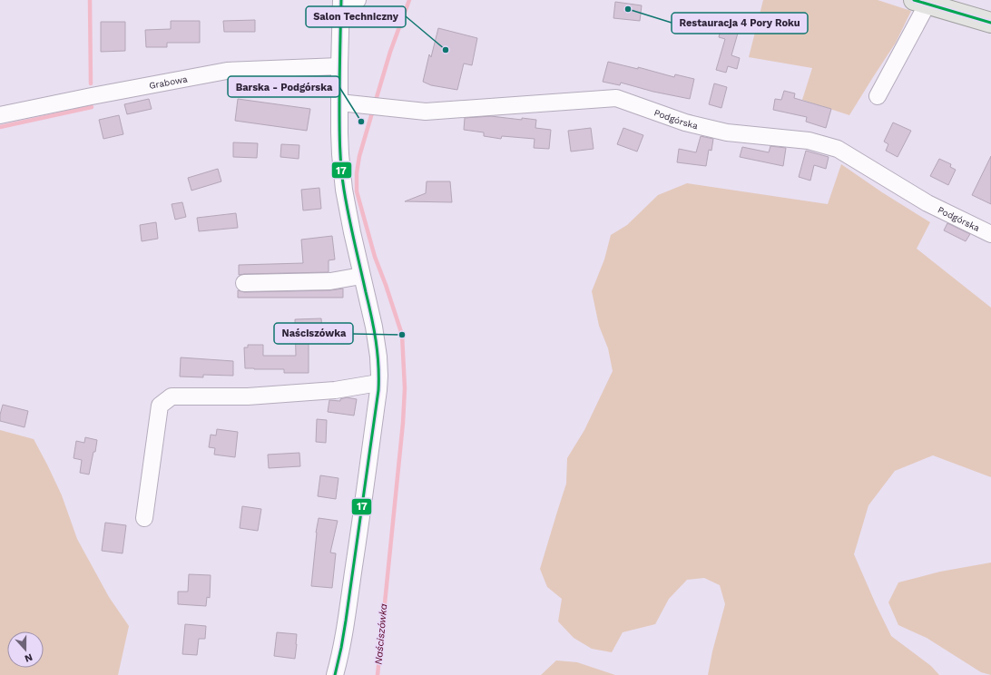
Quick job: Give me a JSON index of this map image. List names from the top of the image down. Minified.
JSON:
{"streets":{"street":["Grabowa","Podgórska"]},"water":["Naściszówka"],"places":["Restauracja 4 Pory Roku","Salon Techniczny","Barska - Podgórska","Naściszówka"],"lines":["transit line 17"],"north":"bottom"}
